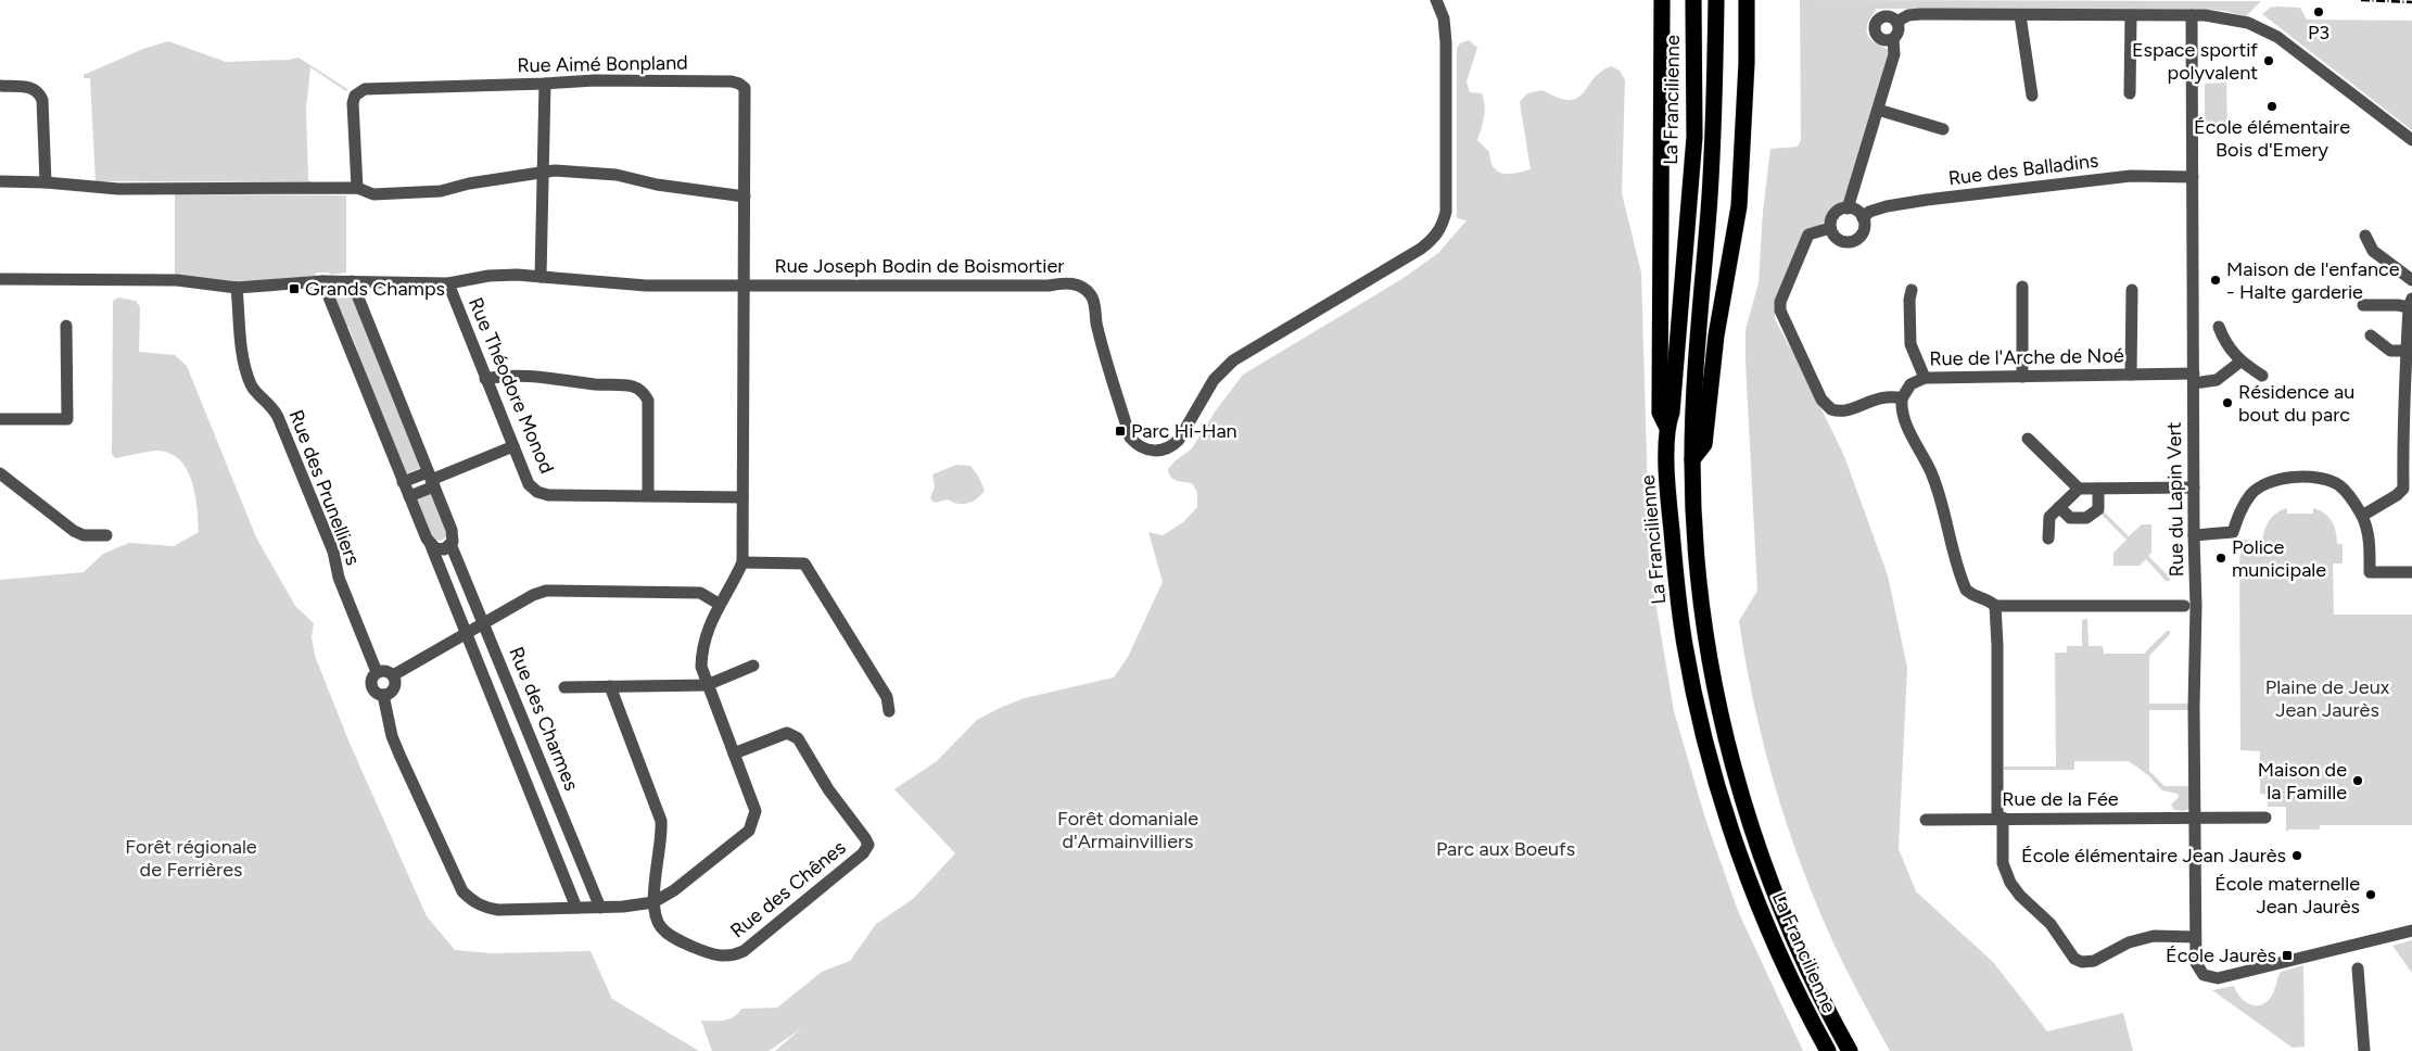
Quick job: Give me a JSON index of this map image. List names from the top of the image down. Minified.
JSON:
{"streets":{"highway":["La Francilienne"],"street":["Rue Aimé Bonpland","Rue des Balladins","Rue Joseph Bodin de Boismortier","Rue de l'Arche de Noé","Rue Théodore Monod","Rue des Prunelliers","Rue du Lapin Vert","Rue des Charmes","Rue de la Fée","Rue des Chênes"]},"crossings":[["Rue Aimé Bonpland","Rue Joseph Bodin de Boismortier"],["Rue des Balladins","Rue du Lapin Vert"],["Rue Joseph Bodin de Boismortier","Rue Théodore Monod"],["Rue Joseph Bodin de Boismortier","Rue des Prunelliers"],["Rue Joseph Bodin de Boismortier","Rue des Charmes"],["Rue de l'Arche de Noé","Rue du Lapin Vert"],["Rue du Lapin Vert","Rue de la Fée"]],"parks":["Plaine de Jeux Jean Jaurès","Forêt domaniale d'Armainvilliers","Forêt régionale de Ferrières","Parc aux Boeufs"],"places":{"other":["P3","Espace sportif polyvalent","École élémentaire Bois d'Emery","Maison de l'enfance - Halte garderie","Résidence au bout du parc","Police municipale","Maison de la Famille","École élémentaire Jean Jaurès","École maternelle Jean Jaurès"],"transit":["Grands Champs","Parc Hi-Han","École Jaurès"]}}
